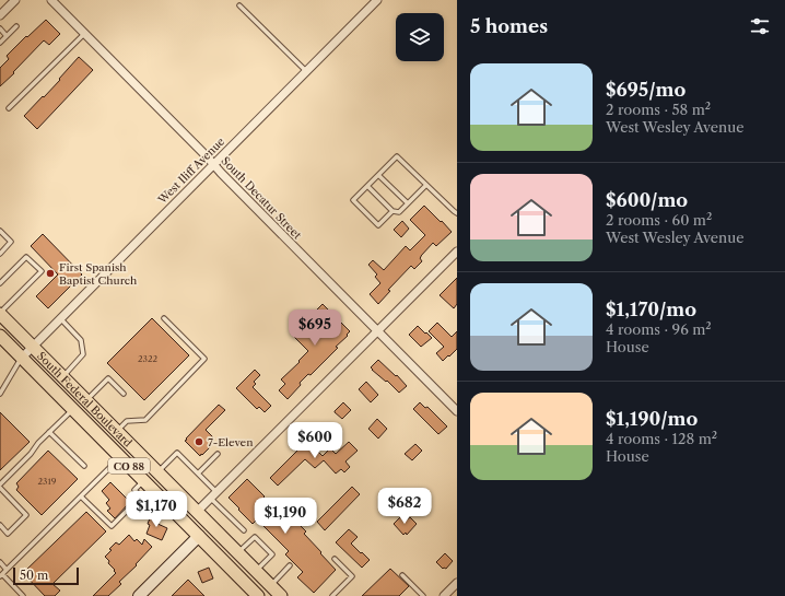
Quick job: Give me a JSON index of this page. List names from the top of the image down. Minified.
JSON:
{"streets":{"main road":["South Federal Boulevard","CO 88"],"street":["West Iliff Avenue","South Decatur Street"]},"crossings":[["West Iliff Avenue","South Decatur Street"],["West Iliff Avenue","South Federal Boulevard"]],"places":["First Spanish Baptist Church","7-Eleven"],"house_numbers":["2322","2319"],"scale_bar":"50 m","page":{"heading":"5 homes","list":[{"name":"$695/mo","note":"2 rooms · 58 m² · West Wesley Avenue"},{"name":"$600/mo","note":"2 rooms · 60 m² · West Wesley Avenue"},{"name":"$1,170/mo","note":"4 rooms · 96 m² · House"},{"name":"$1,190/mo","note":"4 rooms · 128 m² · House"}],"price":["$695","$600","$682","$1,170","$1,190"],"scale":"50 m"}}
